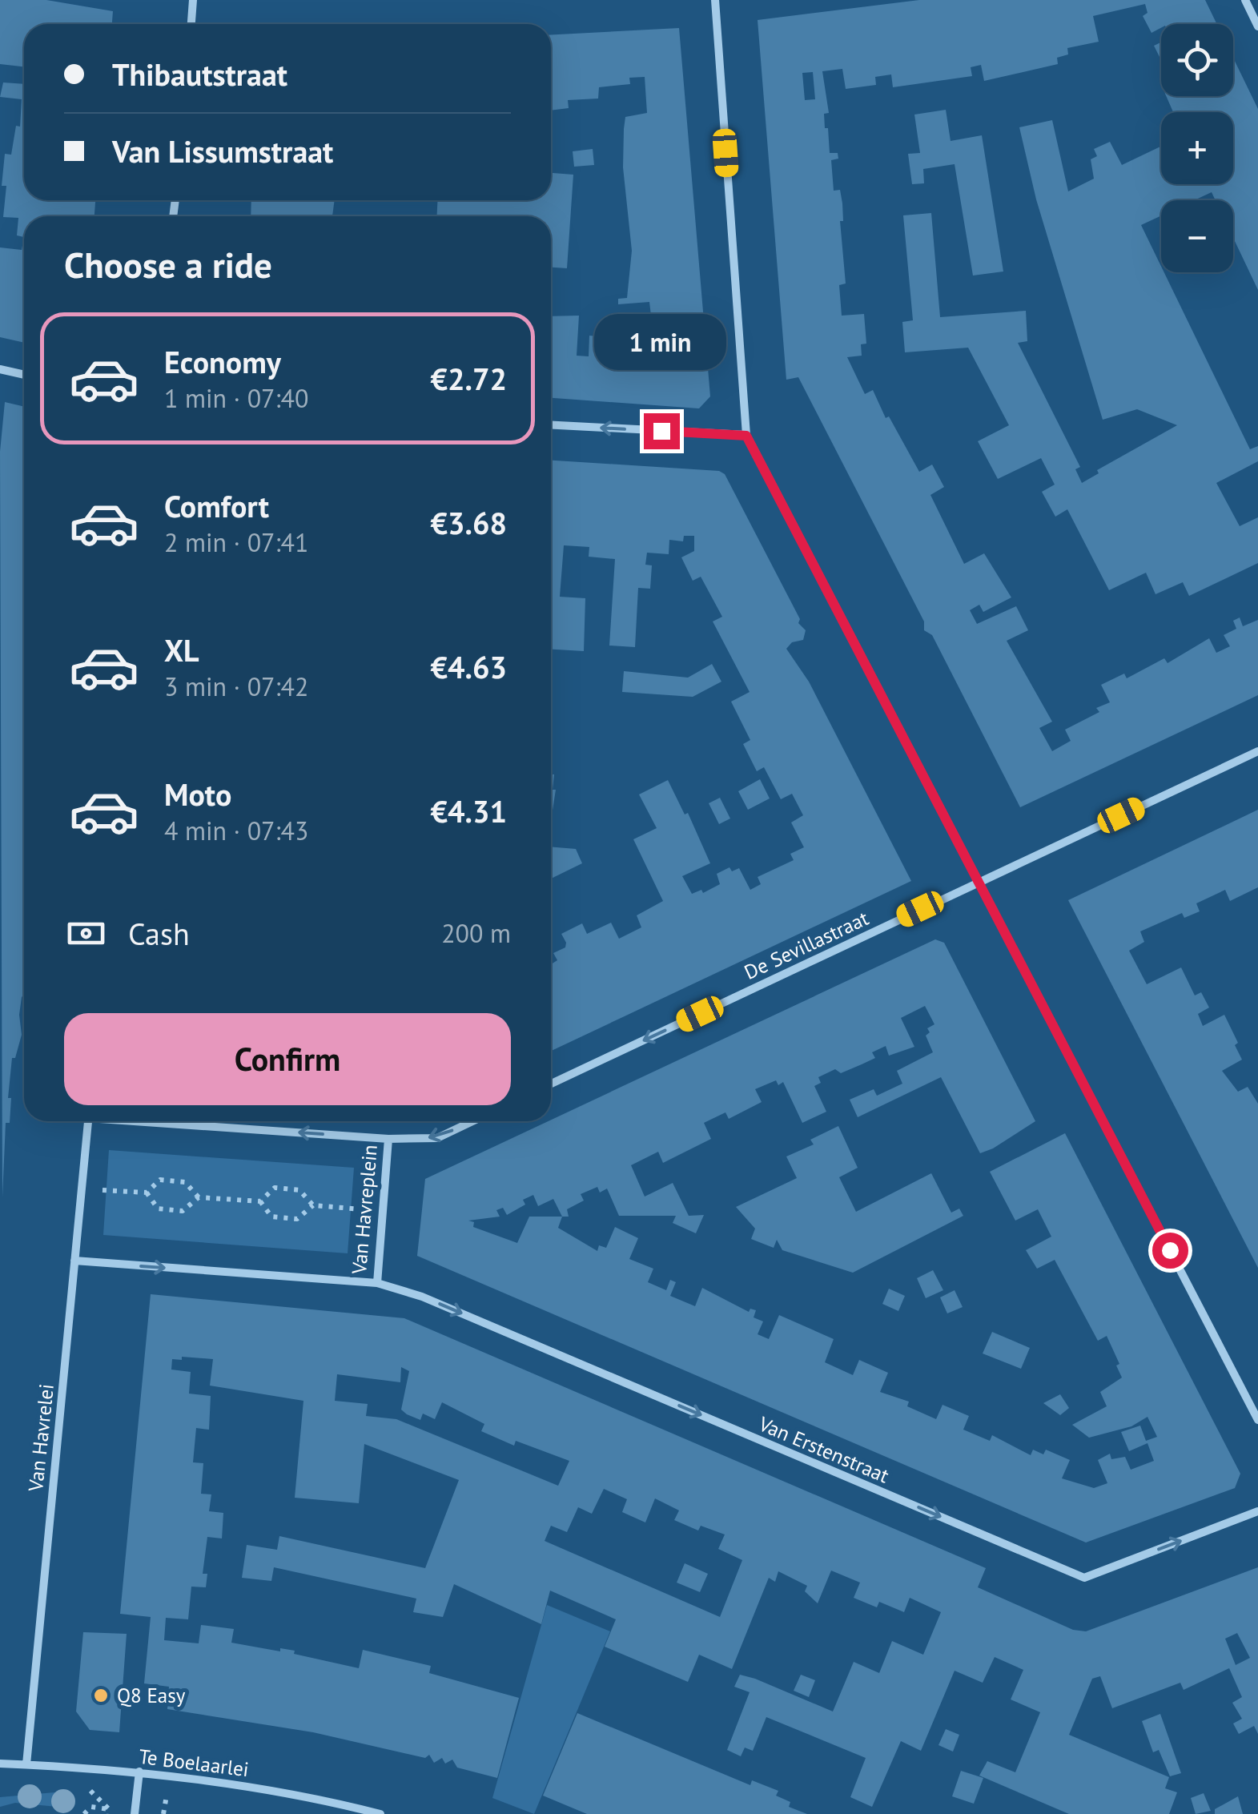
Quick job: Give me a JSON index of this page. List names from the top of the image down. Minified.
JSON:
{"streets":{"street":["De Sevillastraat","Van Havreplein","Van Havrelei","Van Erstenstraat","Te Boelaarlei"]},"crossings":[["Van Havreplein","Van Havrelei"],["Van Havreplein","Van Erstenstraat"],["Van Havrelei","Te Boelaarlei"]],"one_way":["De Sevillastraat","Van Erstenstraat"],"places":["Q8 Easy"],"page":{"map_buttons":["+","−"],"banner":["Thibautstraat","Van Lissumstraat"],"heading":"Choose a ride","list":[{"name":"Economy","note":"1 min · 07:40","value":"€2.72"},{"name":"Comfort","note":"2 min · 07:41","value":"€3.68"},{"name":"XL","note":"3 min · 07:42","value":"€4.63"},{"name":"Moto","note":"4 min · 07:43","value":"€4.31"}],"bubble":"1 min","pay":["Cash","200 m"],"buttons":"Confirm"}}
